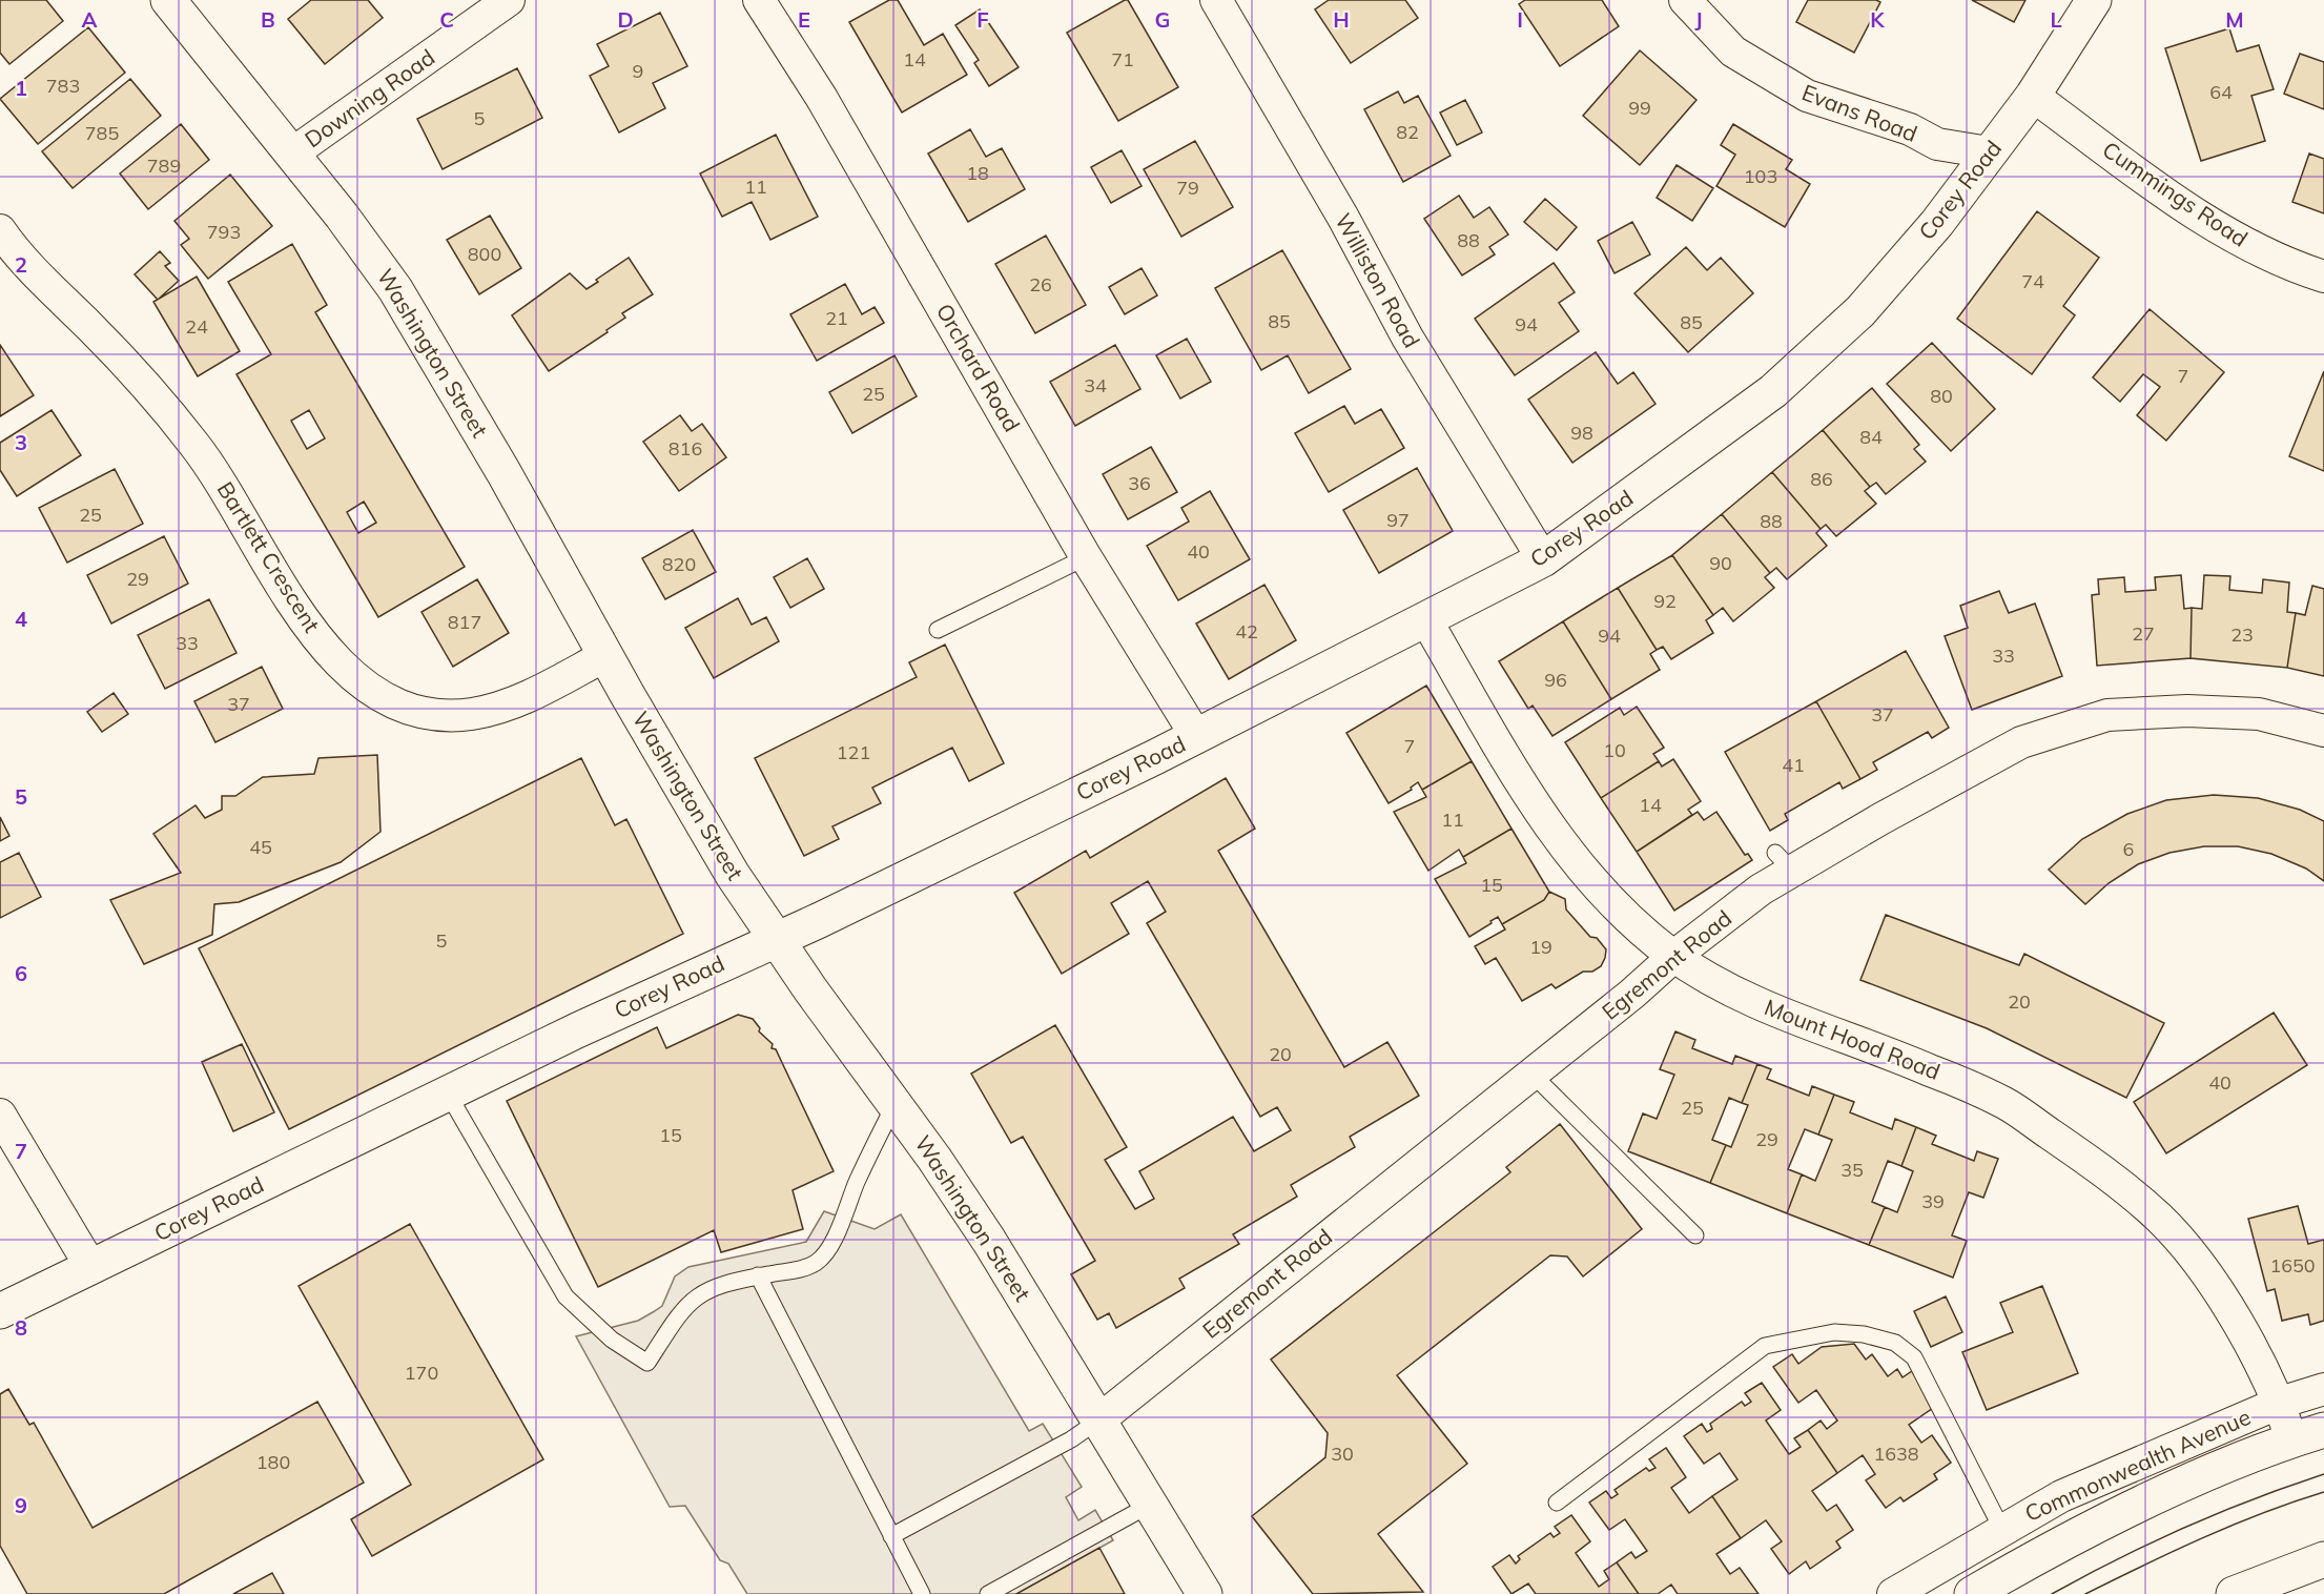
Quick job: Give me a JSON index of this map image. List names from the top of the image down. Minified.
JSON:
{"streets":{"street":["Downing Road","Evans Road","Corey Road","Cummings Road","Williston Road","Washington Street","Orchard Road","Bartlett Crescent","Egremont Road","Mount Hood Road","Commonwealth Avenue"]},"crossings":[["Downing Road","Washington Street"],["Evans Road","Corey Road"],["Corey Road","Cummings Road"],["Corey Road","Williston Road"],["Corey Road","Washington Street"],["Corey Road","Orchard Road"],["Corey Road","Mount Hood Road"],["Washington Street","Bartlett Crescent"],["Washington Street","Egremont Road"],["Egremont Road","Mount Hood Road"],["Mount Hood Road","Commonwealth Avenue"]],"house_numbers":["14","71","9","783","64","99","5","82","785","789","18","103","11","79","793","88","800","74","26","21","85","85","94","24","7","34","25","80","98","84","816","86","36","25","97","88","40","90","820","29","92","817","42","27","23","94","33","33","96","37","37","7","10","121","41","14","11","45","6","15","5","19","20","20","40","25","15","29","35","39","1650","170","30","1638","180"],"grid":{"columns":["A","B","C","D","E","F","G","H","I","J","K","L","M"],"rows":["1","2","3","4","5","6","7","8","9"]}}
